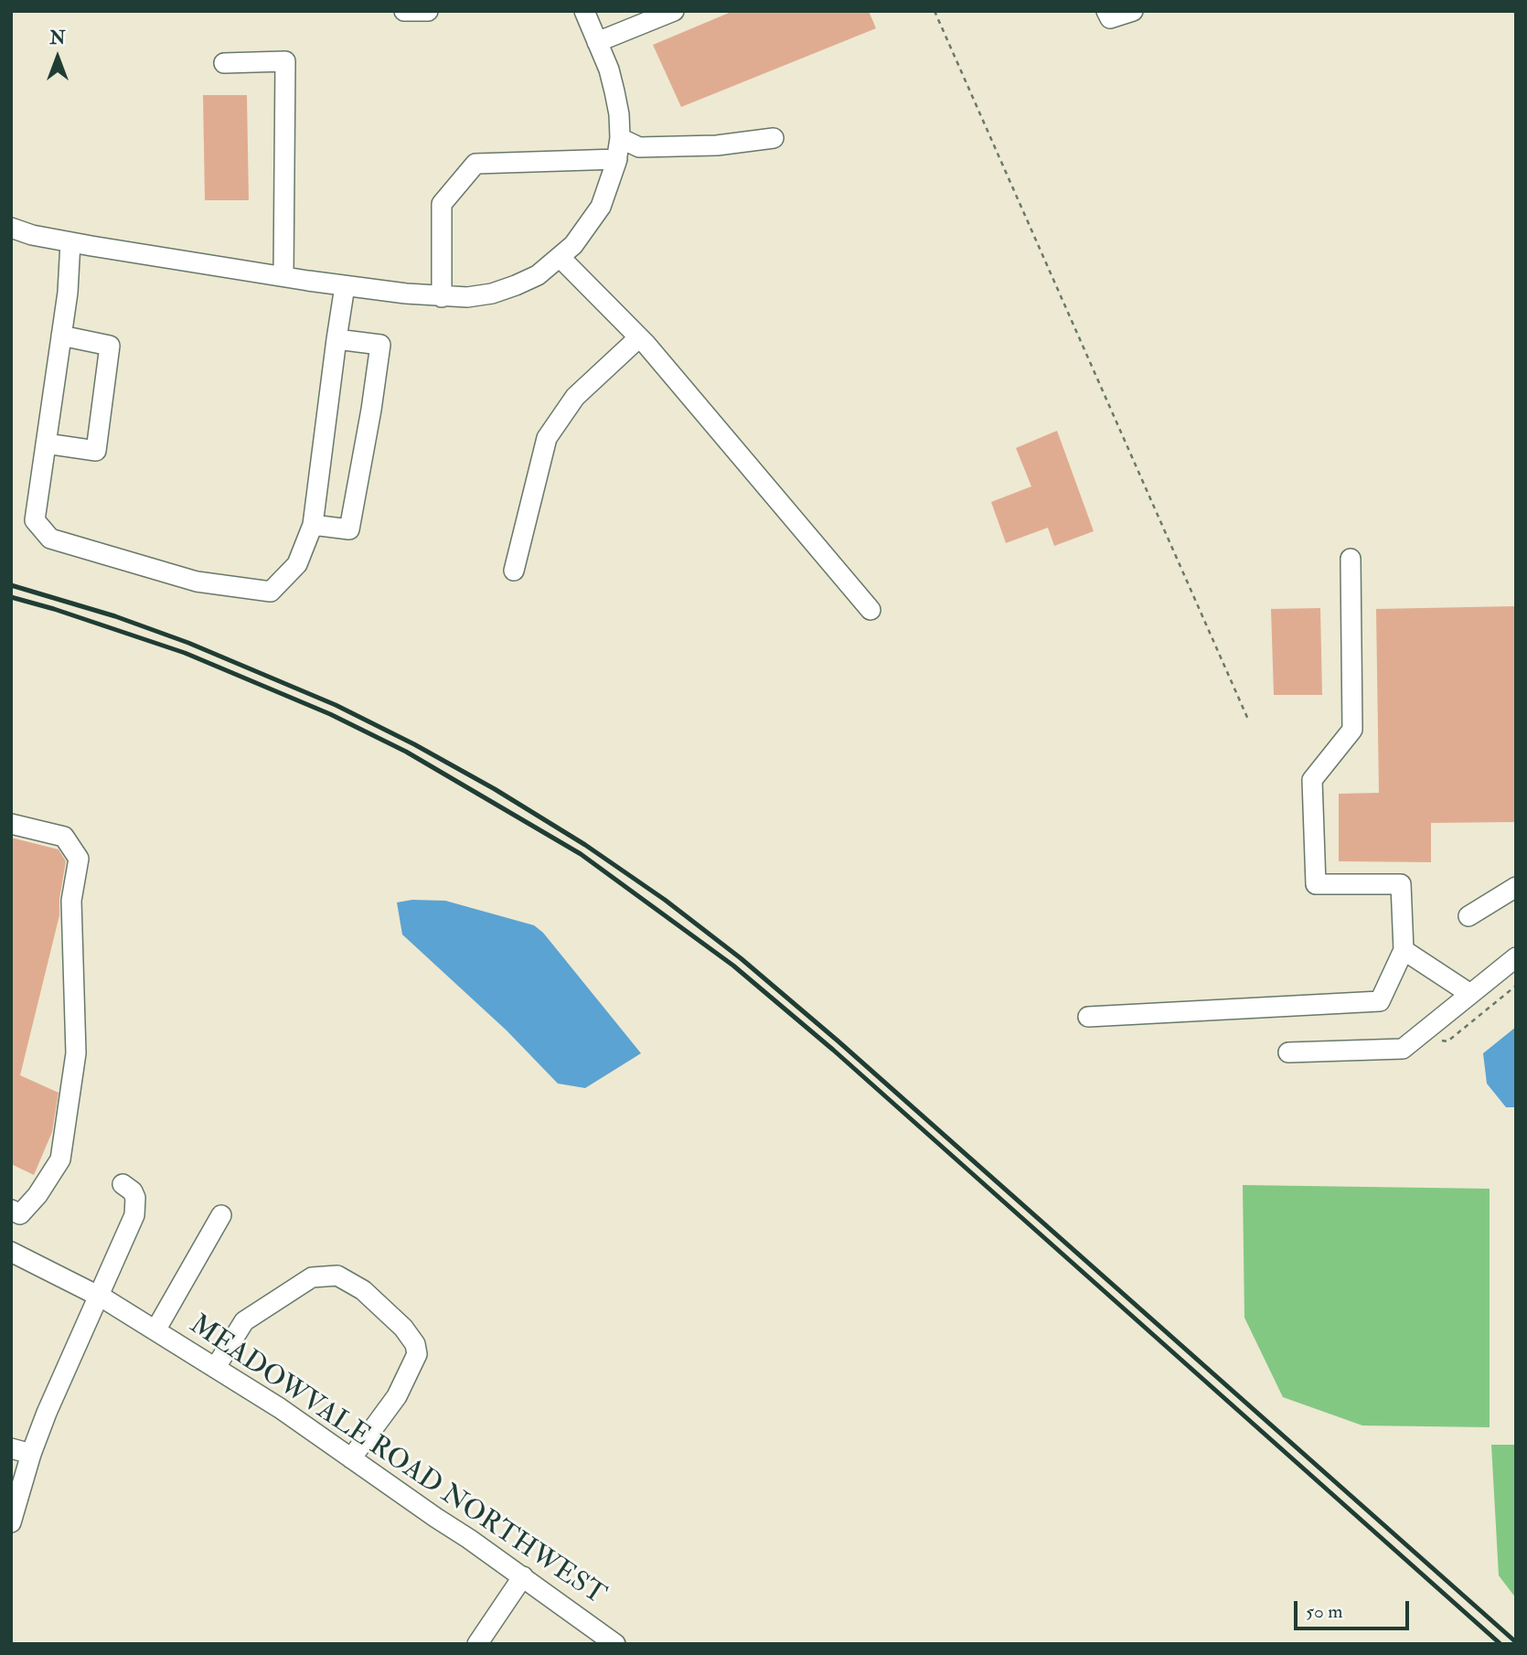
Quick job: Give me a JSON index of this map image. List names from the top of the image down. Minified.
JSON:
{"streets":{"street":["MEADOWVALE ROAD NORTHWEST"]},"scale_bar":"50 m","north":"top"}
